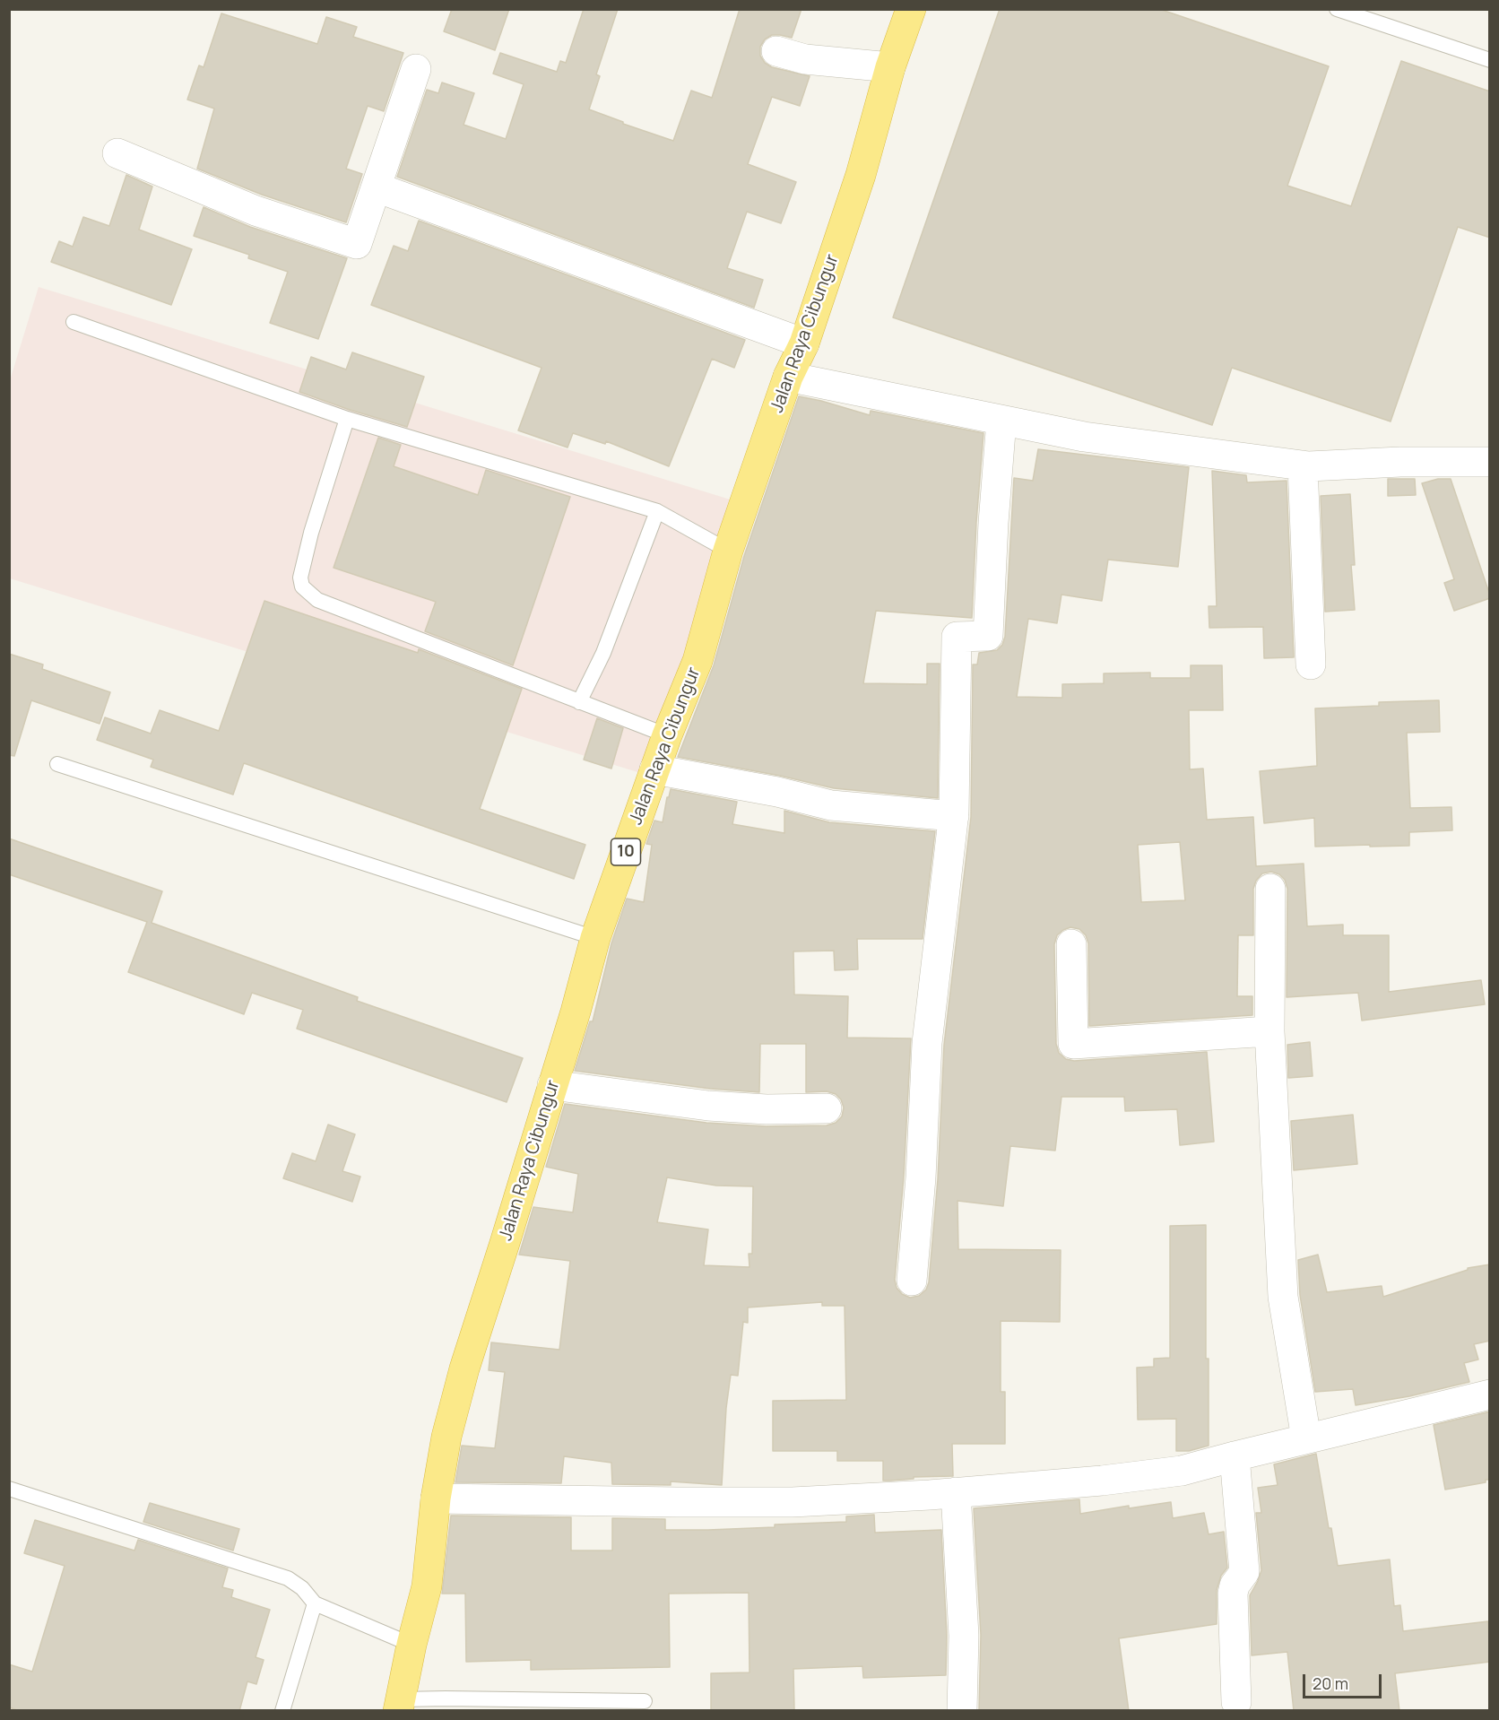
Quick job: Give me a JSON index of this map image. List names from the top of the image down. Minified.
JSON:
{"streets":{"highway":["Jalan Raya Cibungur","10"]},"scale_bar":"20 m"}
